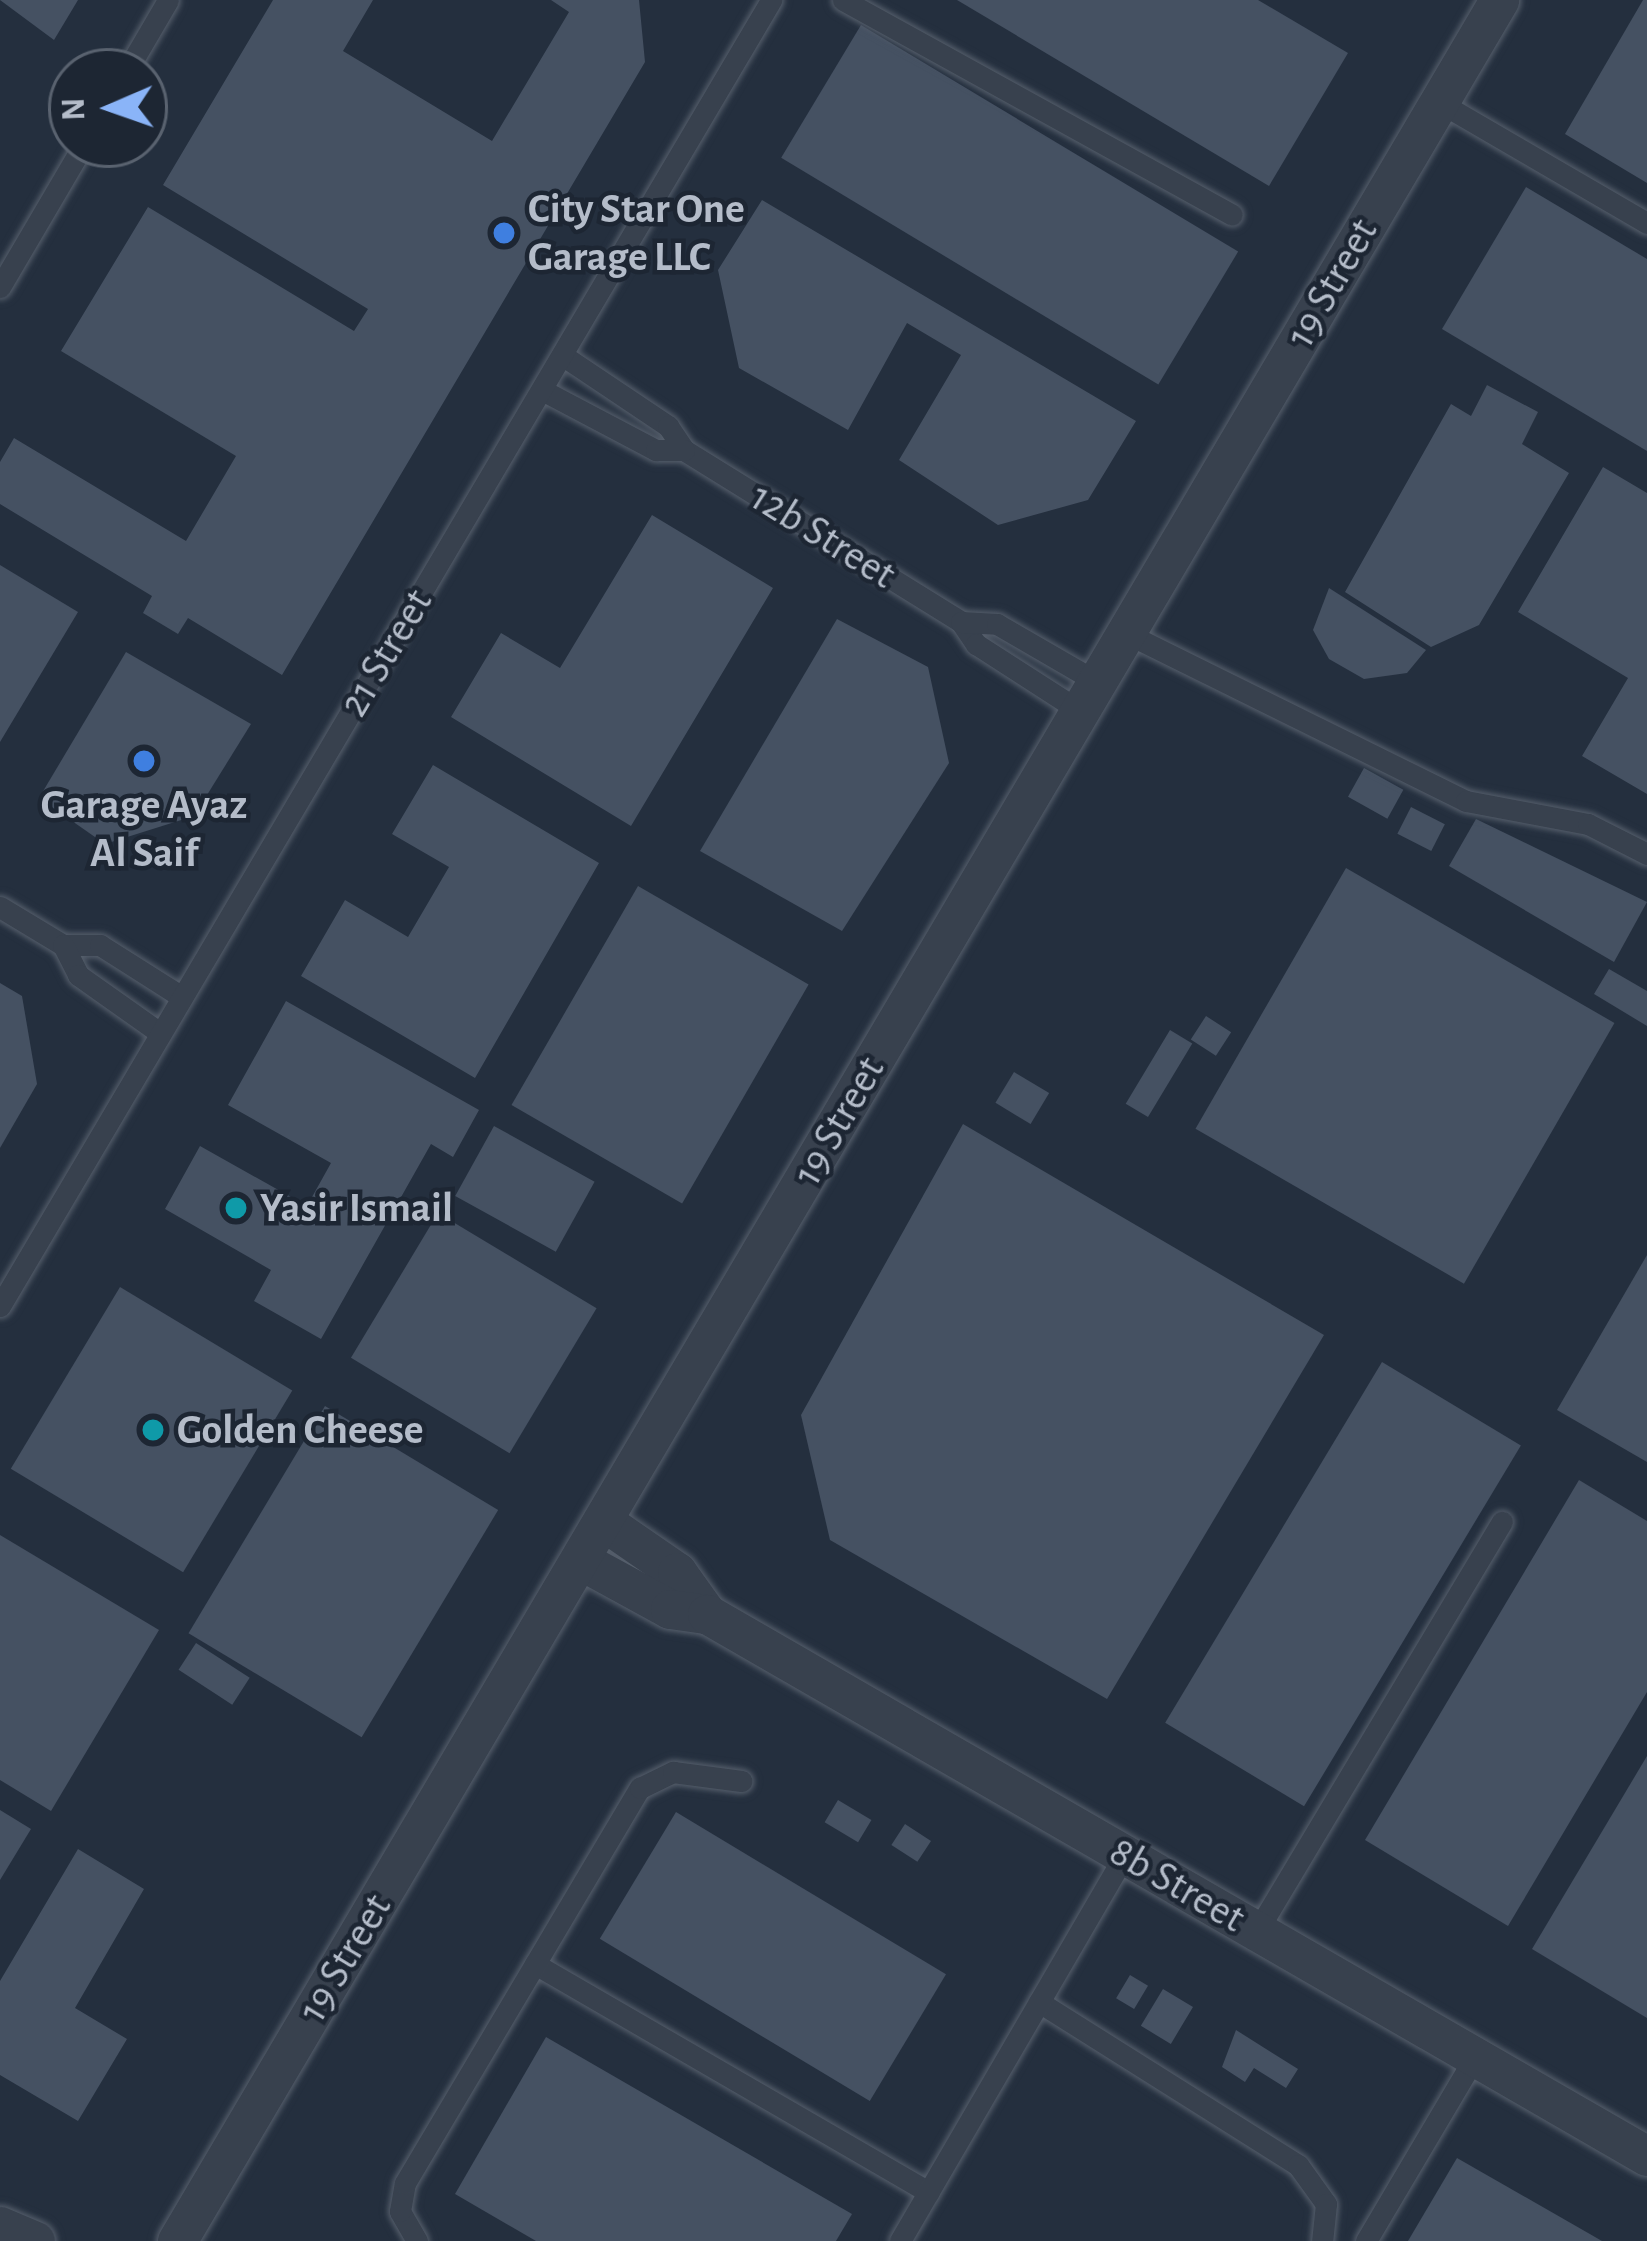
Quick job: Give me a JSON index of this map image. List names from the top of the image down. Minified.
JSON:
{"streets":{"street":["19 Street","8b Street"],"lane":["12b Street","21 Street"]},"crossings":[["19 Street","12b Street"],["19 Street","8b Street"],["12b Street","21 Street"]],"places":["City Star One Garage LLC","Garage Ayaz Al Saif","Yasir Ismail","Golden Cheese"],"north":"left"}
